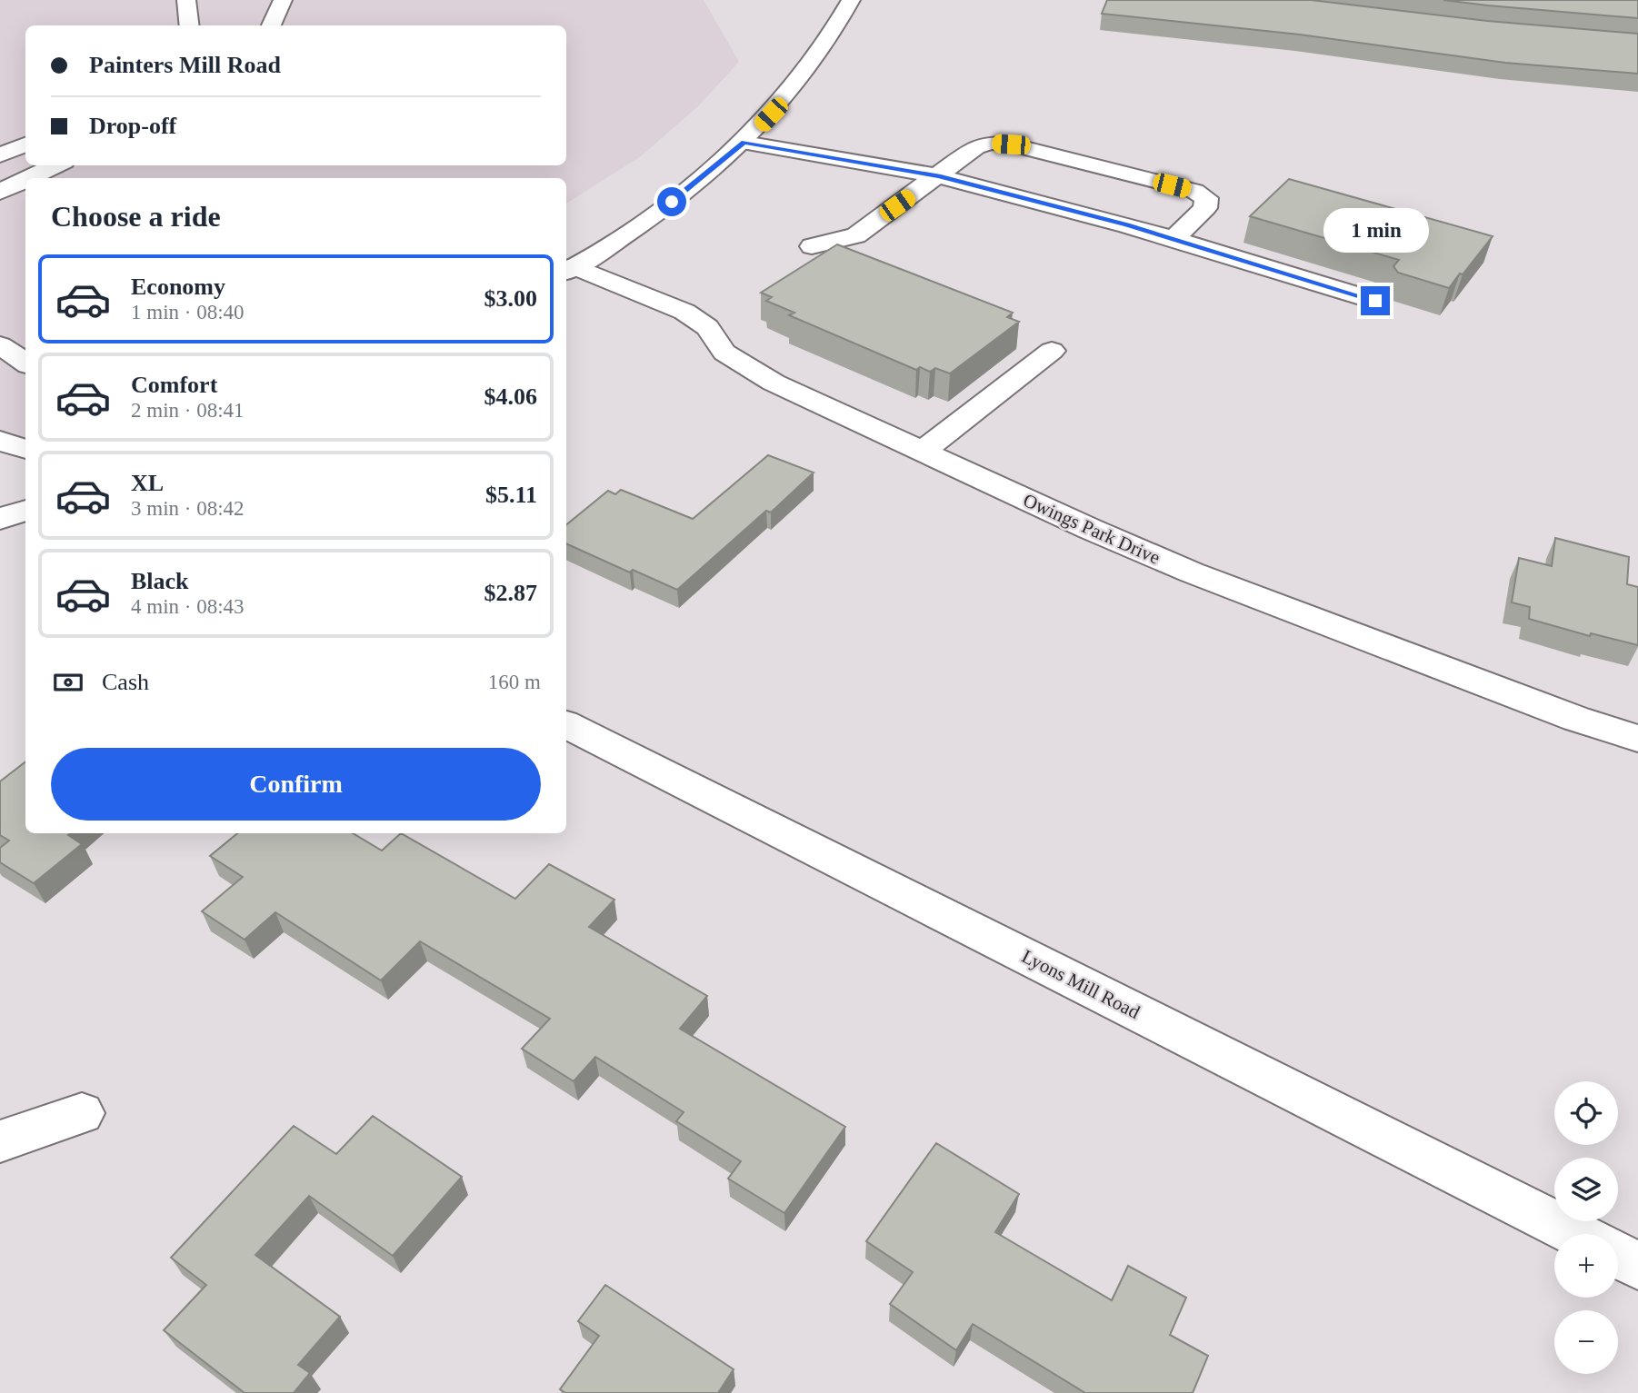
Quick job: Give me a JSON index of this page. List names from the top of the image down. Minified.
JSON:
{"streets":{"main road":["Owings Park Drive","Lyons Mill Road"]},"page":{"banner":["Painters Mill Road","Drop-off"],"heading":"Choose a ride","bubble":"1 min","list":[{"name":"Economy","note":"1 min · 08:40","value":"$3.00"},{"name":"Comfort","note":"2 min · 08:41","value":"$4.06"},{"name":"XL","note":"3 min · 08:42","value":"$5.11"},{"name":"Black","note":"4 min · 08:43","value":"$2.87"}],"pay":["Cash","160 m"],"buttons":"Confirm","map_buttons":["+","−"]}}
